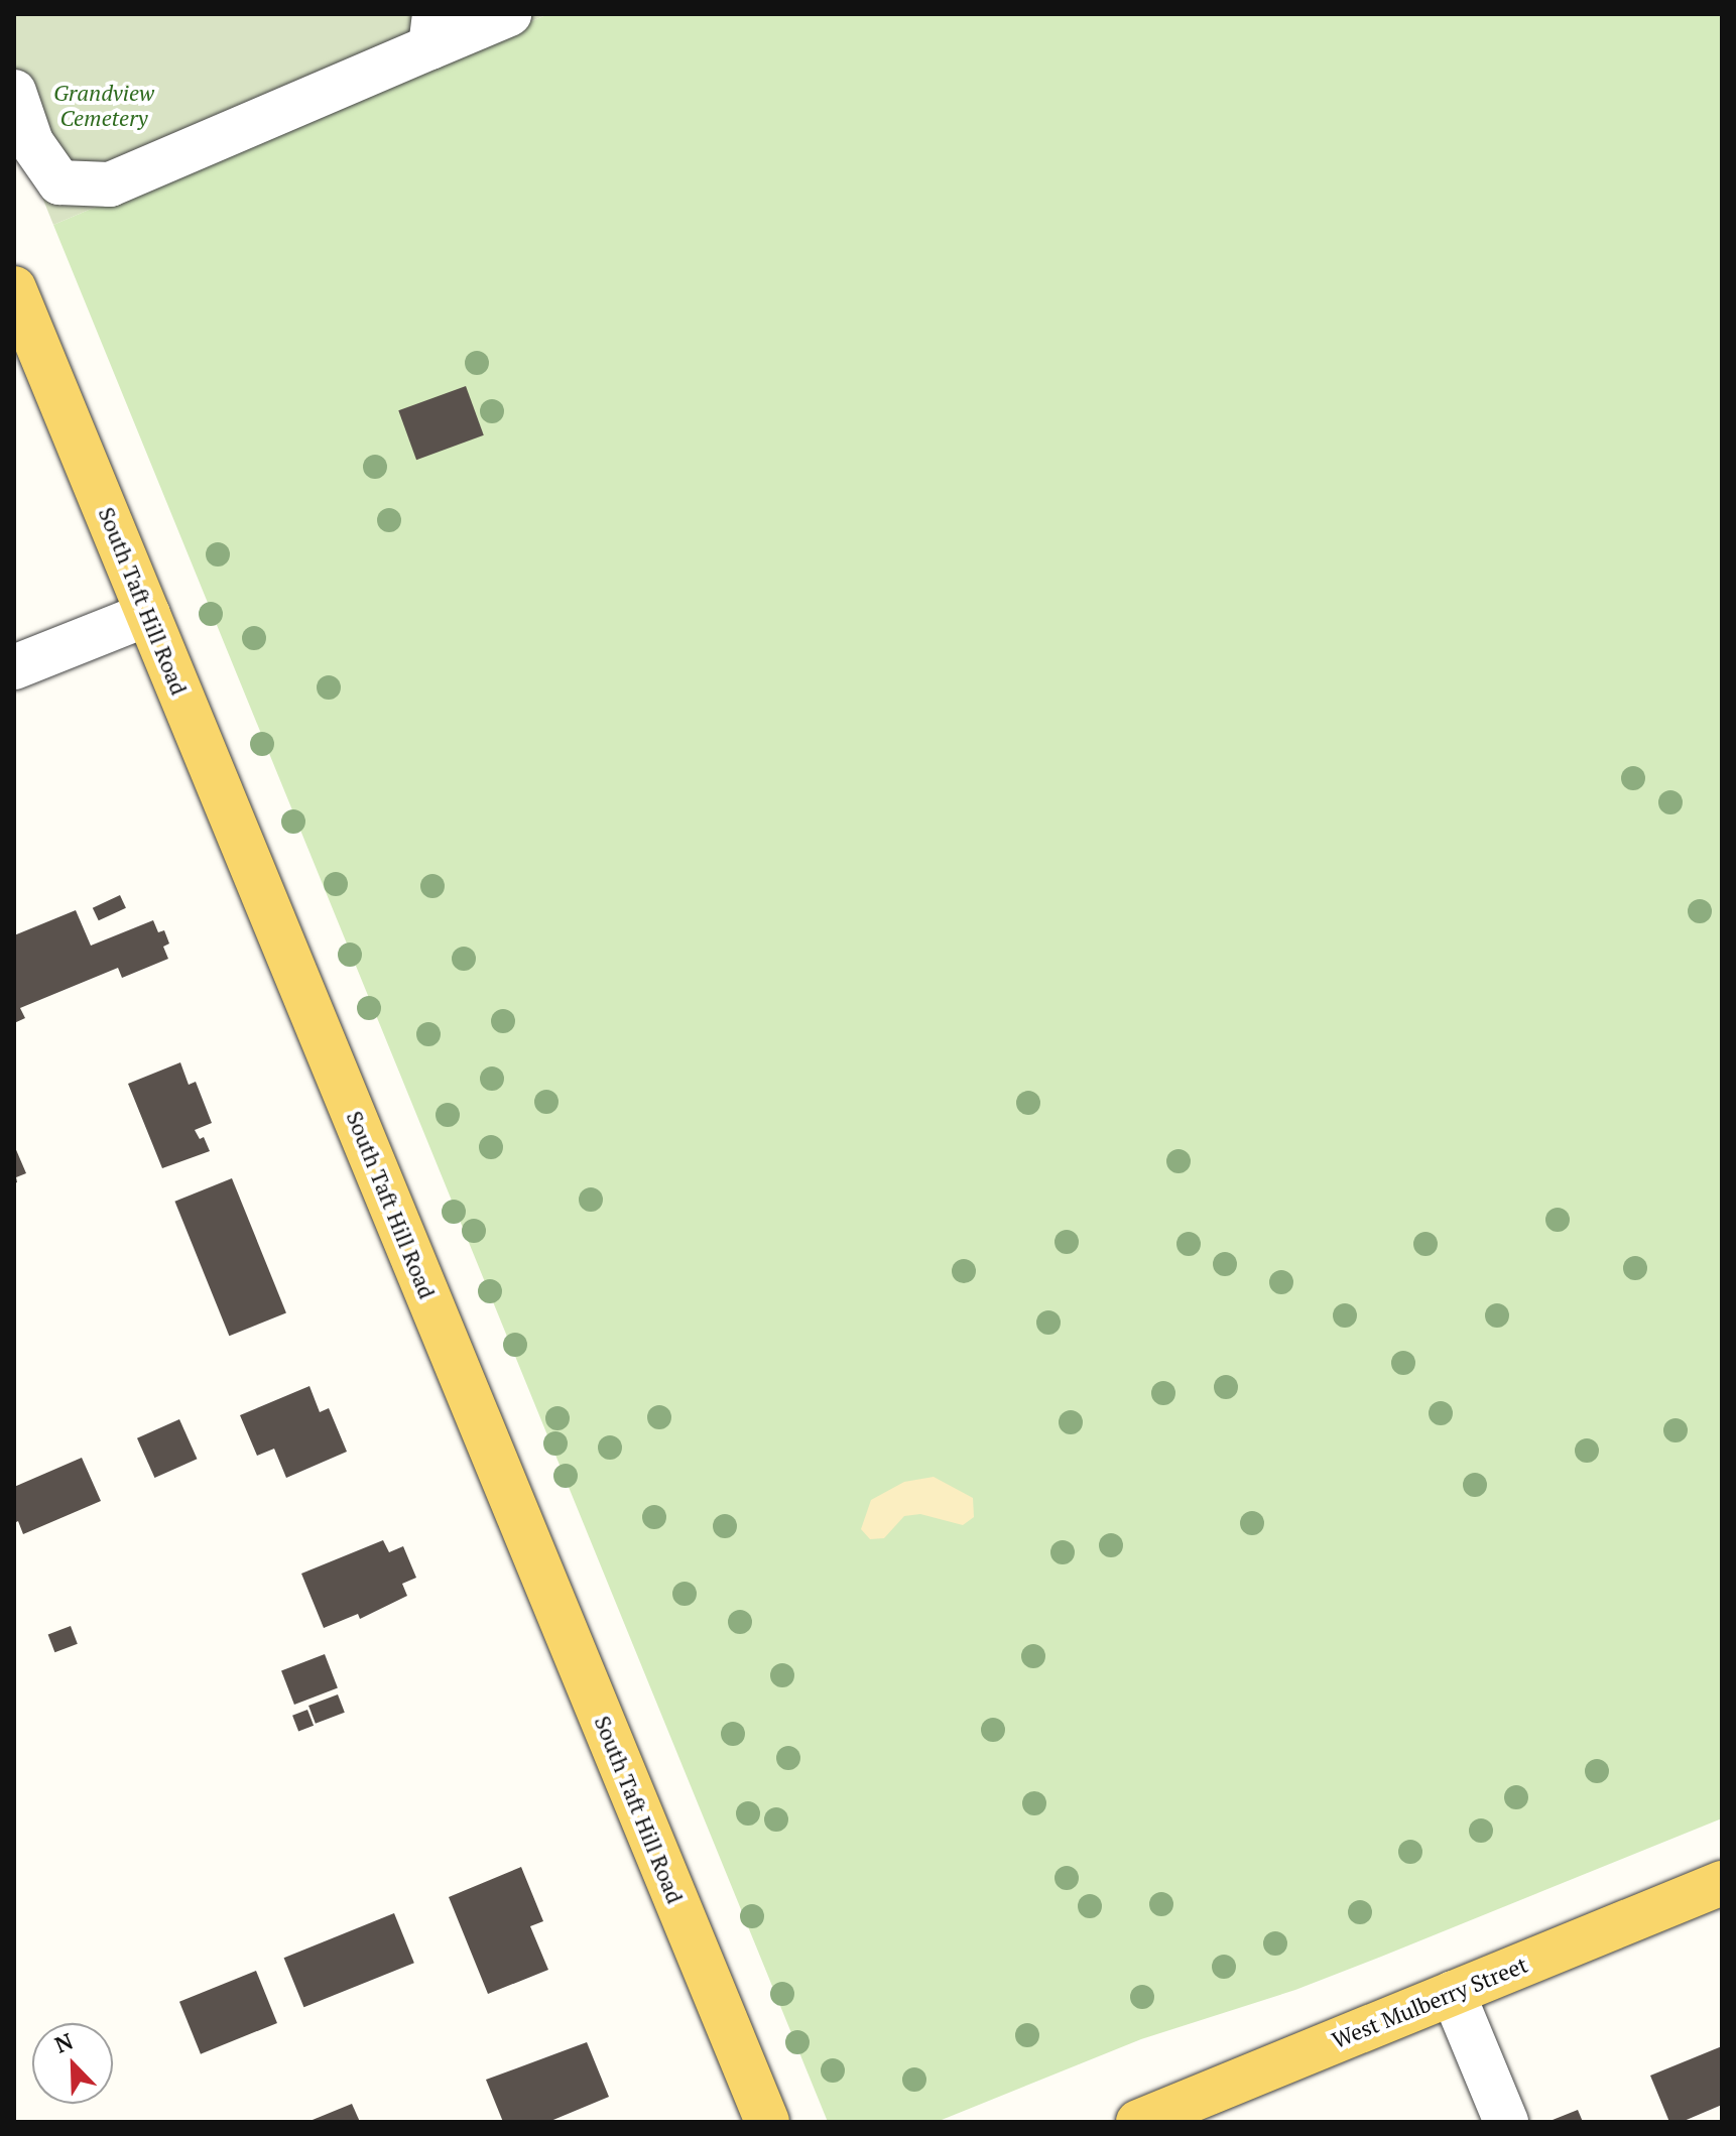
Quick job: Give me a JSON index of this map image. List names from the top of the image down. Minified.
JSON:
{"streets":{"main road":["South Taft Hill Road","West Mulberry Street"]},"parks":["Grandview Cemetery"],"north":"top left"}
